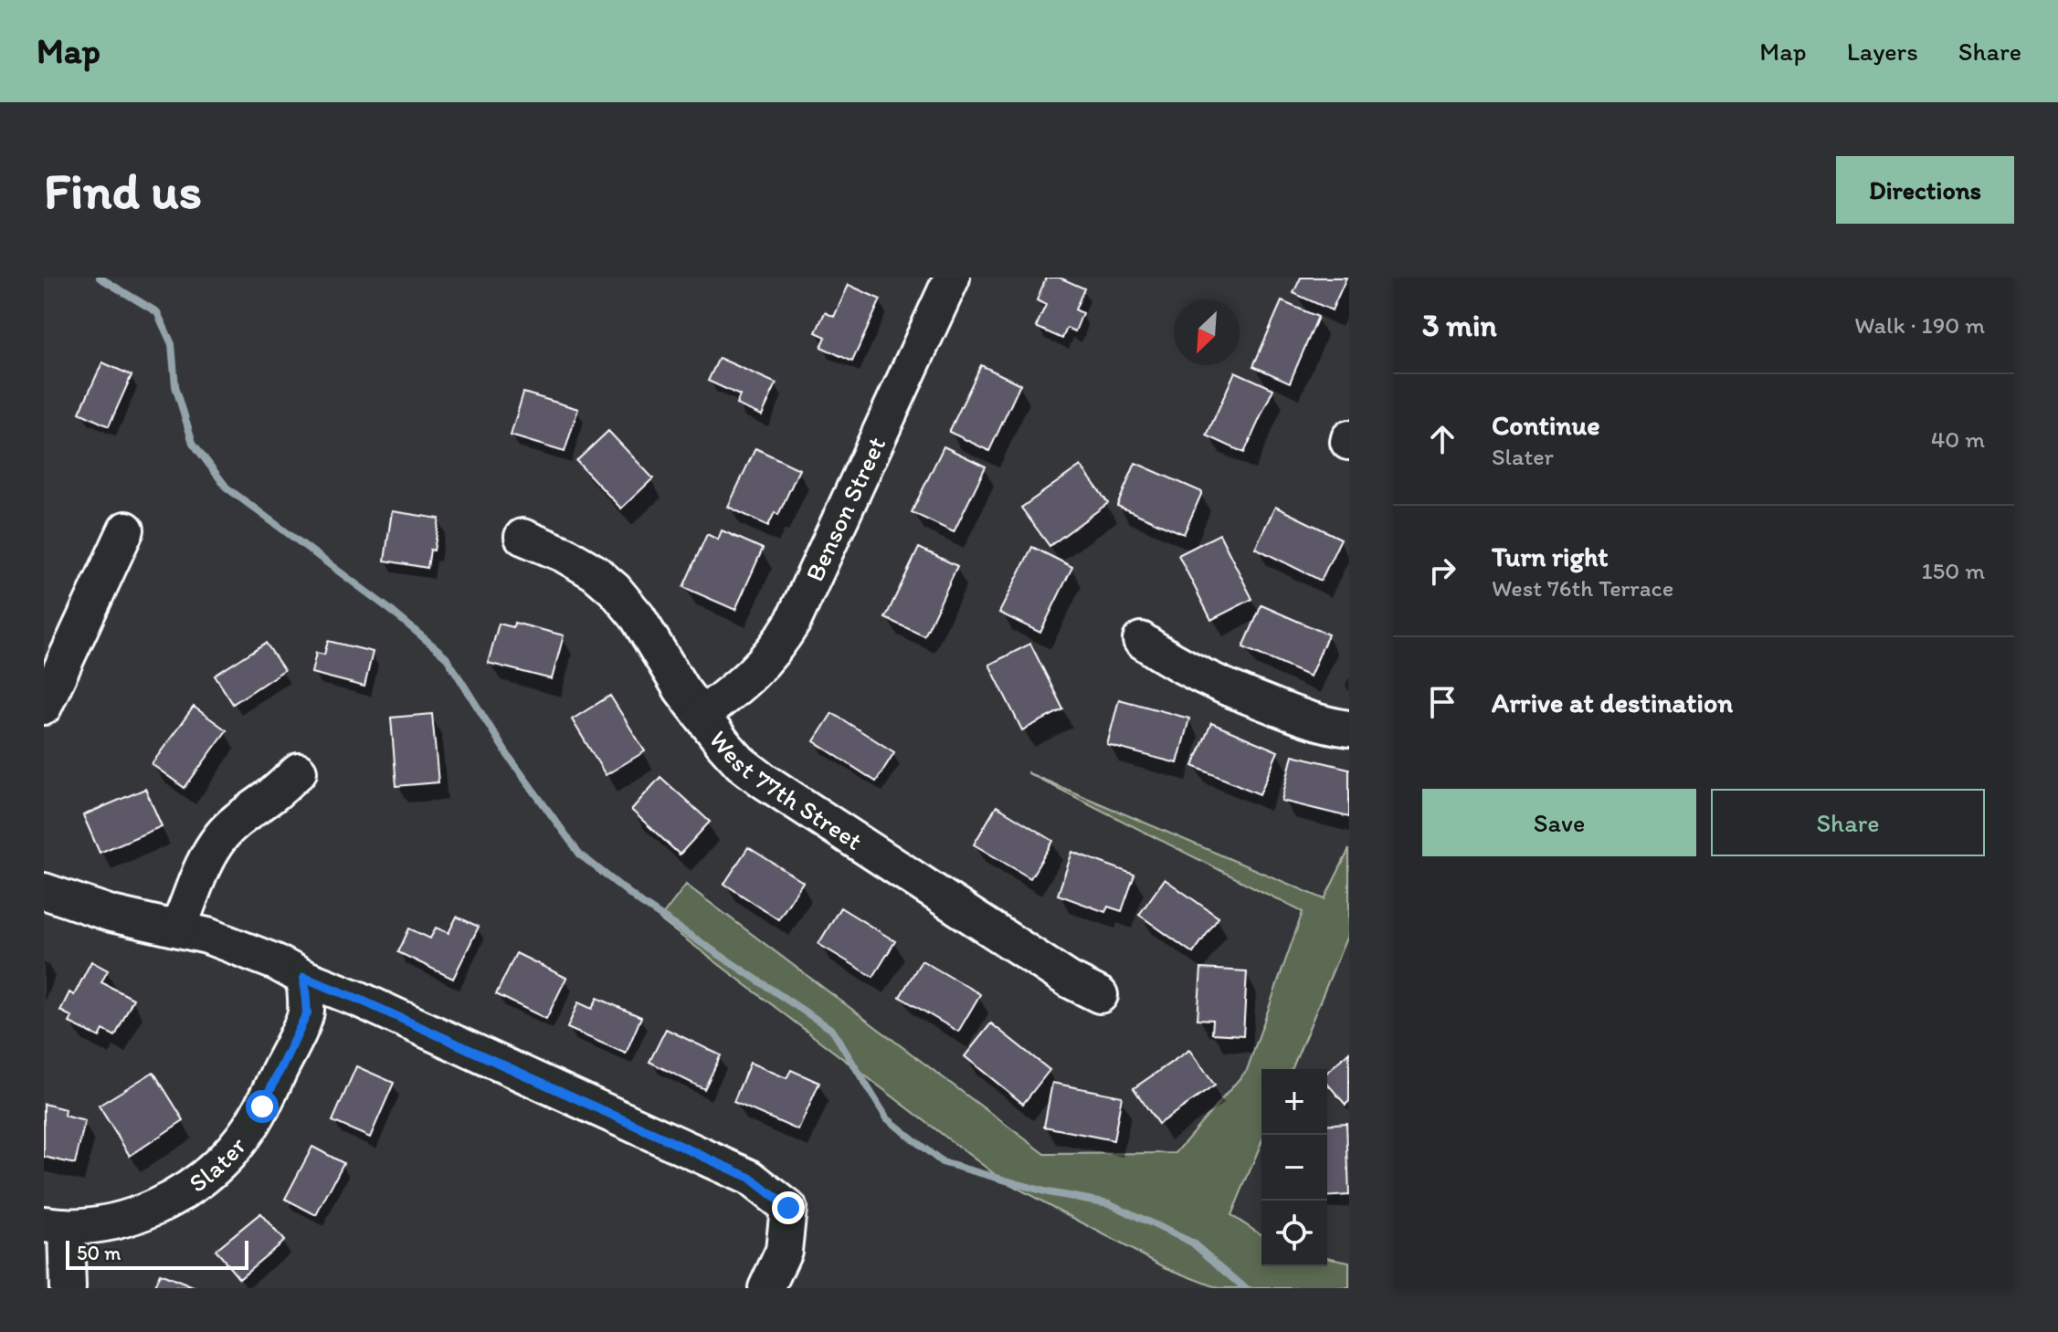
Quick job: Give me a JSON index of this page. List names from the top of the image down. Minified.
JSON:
{"streets":{"street":["Benson Street","West 77th Street","Slater"]},"crossings":[["Benson Street","West 77th Street"]],"scale_bar":"50 m","north":"bottom left","page":{"header":"Map","nav":["Map","Layers","Share"],"buttons":["Directions",["Save","Share"]],"title":"Find us","heading":["3 min","Walk · 190 m"],"list":[["Continue","Slater","40 m"],["Turn right","West 76th Terrace","150 m"],"Arrive at destination"],"map_buttons":["+","−"],"scale":"50 m"}}
